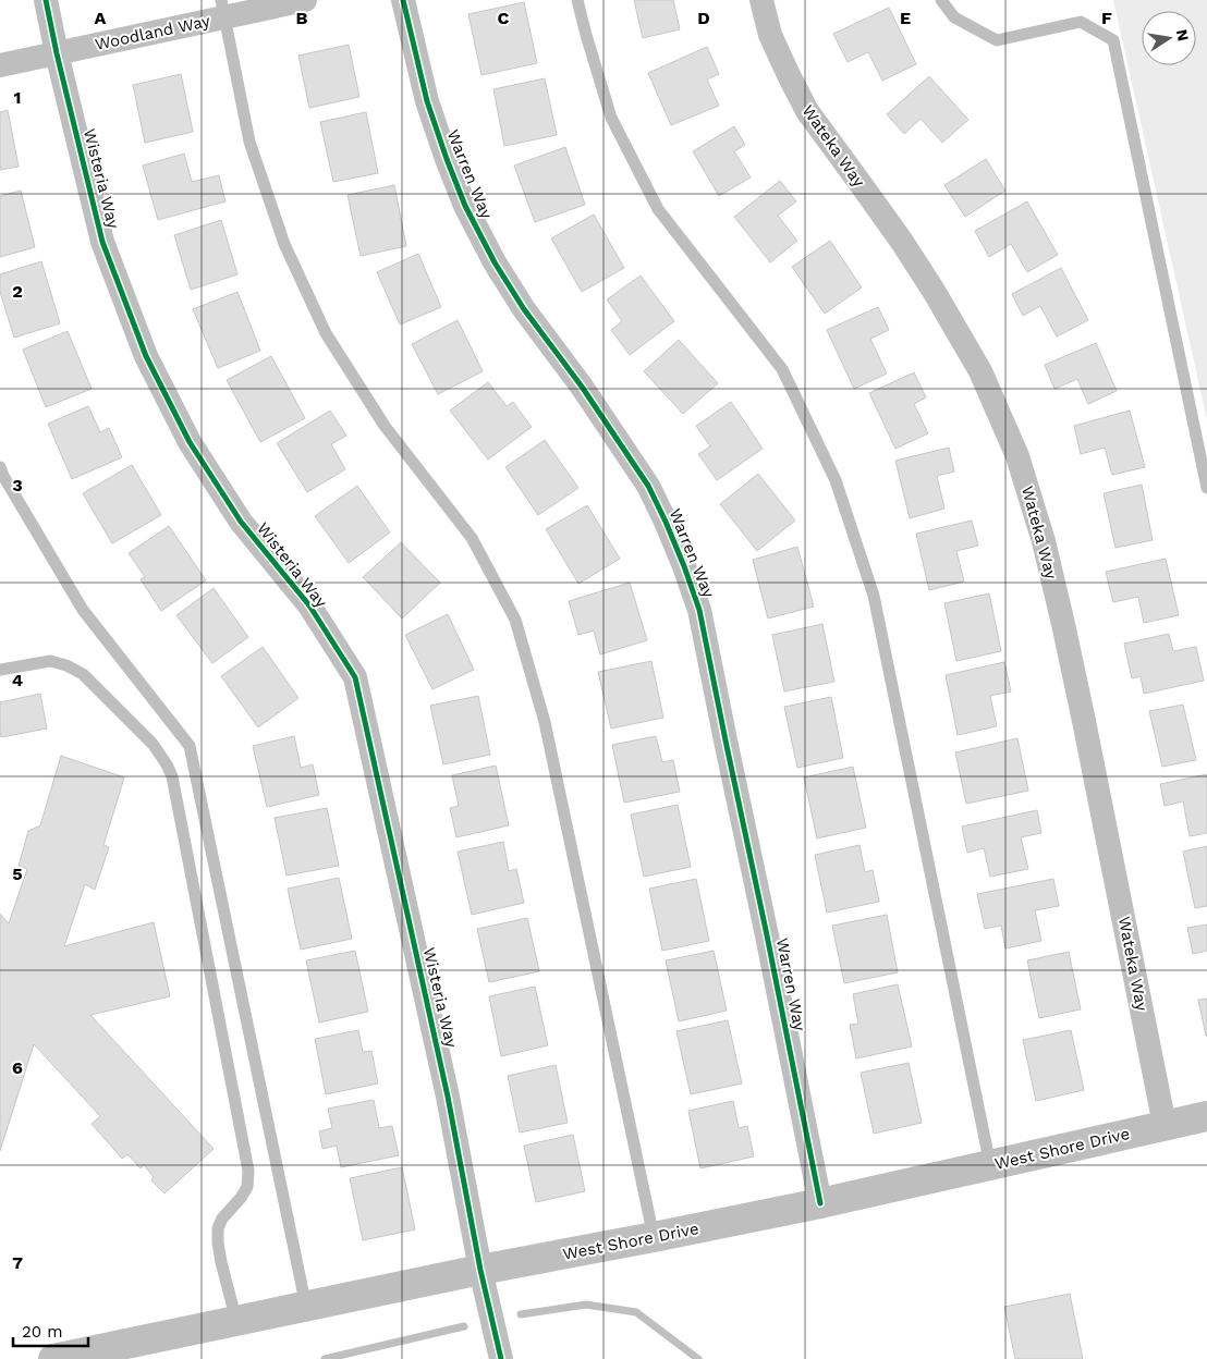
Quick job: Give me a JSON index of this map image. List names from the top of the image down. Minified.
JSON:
{"streets":{"street":["Woodland Way","Wateka Way","Warren Way","Wisteria Way","West Shore Drive"]},"crossings":[["Woodland Way","Wisteria Way"],["Wateka Way","West Shore Drive"],["Warren Way","West Shore Drive"],["Wisteria Way","West Shore Drive"]],"scale_bar":"20 m","north":"right","grid":{"columns":["A","B","C","D","E","F"],"rows":["1","2","3","4","5","6","7"]}}
